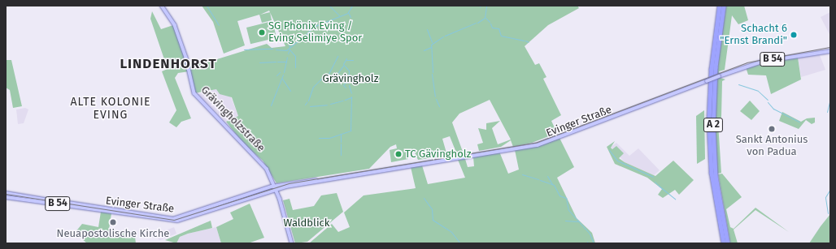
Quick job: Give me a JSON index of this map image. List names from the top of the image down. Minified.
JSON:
{"streets":{"highway":["A 2"],"main road":["B 54","Grävingholzstraße","Evinger Straße"]},"crossings":[["Grävingholzstraße","Evinger Straße"]],"districts":["LINDENHORST","ALTE KOLONIE EVING"],"parks":["Grävingholz","Waldblick"],"places":["SG Phönix Eving / Eving Selimiye Spor","Schacht 6 \"Ernst Brandi\"","Sankt Antonius von Padua","TC Gävingholz","Neuapostolische Kirche"]}
